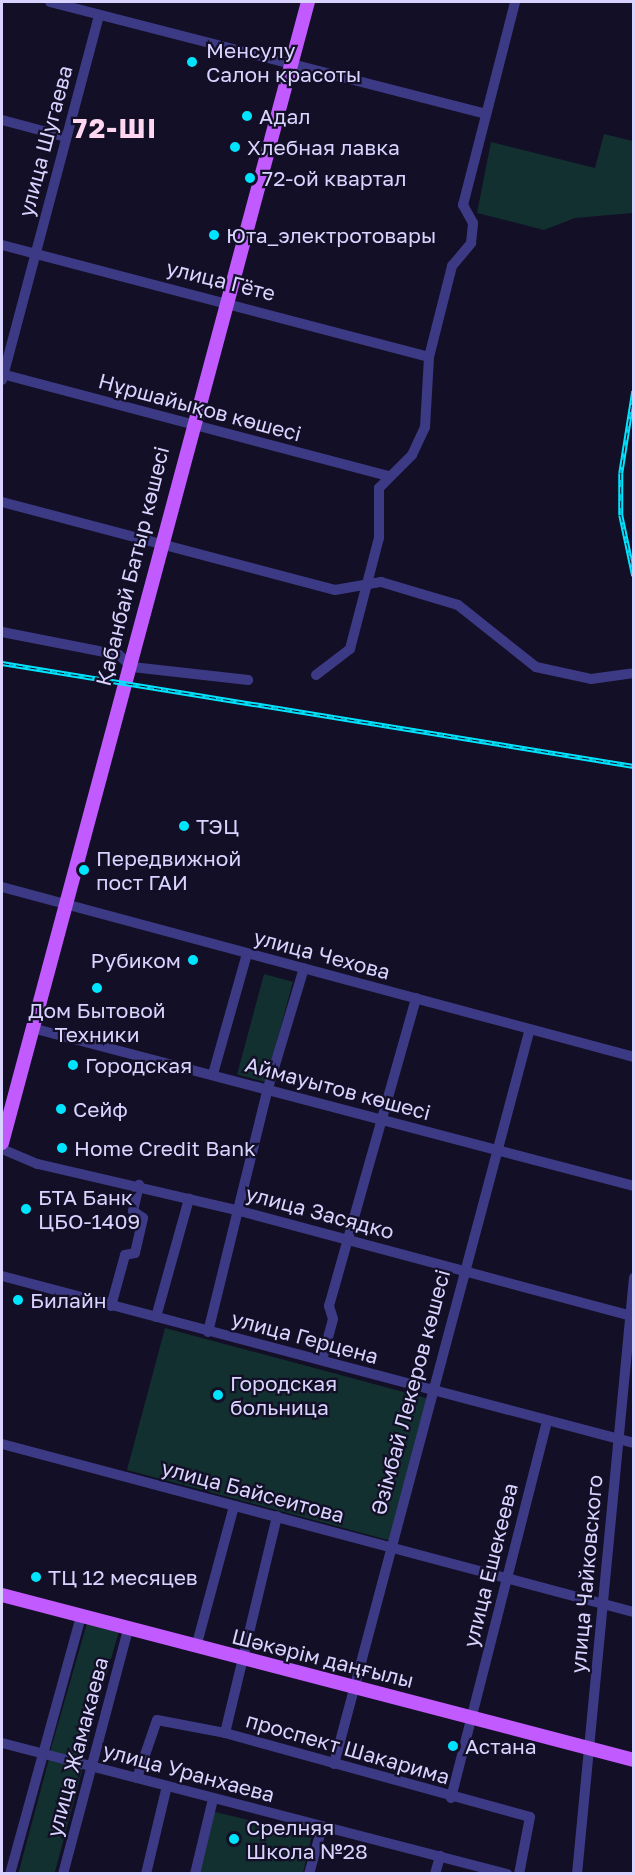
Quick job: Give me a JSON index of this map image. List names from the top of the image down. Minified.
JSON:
{"streets":{"main road":["Қабанбай Батыр көшесі","Шәкәрім даңғылы"],"street":["улица Шугаева","улица Гёте","Нұршайықов көшесі","улица Чехова","Аймауытов көшесі","улица Засядко","улица Герцена","Әзімбай Лекеров көшесі","улица Байсеитова","улица Ешекеева","улица Чайковского","улица Жамакаева","проспект Шакарима","улица Уранхаева"]},"crossings":[["улица Шугаева","улица Гёте"],["улица Шугаева","Нұршайықов көшесі"],["улица Гёте","Қабанбай Батыр көшесі"],["Нұршайықов көшесі","Қабанбай Батыр көшесі"],["Қабанбай Батыр көшесі","улица Чехова"],["Қабанбай Батыр көшесі","Аймауытов көшесі"],["улица Чехова","Әзімбай Лекеров көшесі"],["Аймауытов көшесі","Әзімбай Лекеров көшесі"],["улица Засядко","Әзімбай Лекеров көшесі"],["улица Засядко","улица Чайковского"],["улица Герцена","Әзімбай Лекеров көшесі"],["улица Герцена","улица Ешекеева"],["улица Герцена","улица Чайковского"],["Әзімбай Лекеров көшесі","улица Байсеитова"],["Әзімбай Лекеров көшесі","Шәкәрім даңғылы"],["Әзімбай Лекеров көшесі","проспект Шакарима"],["улица Байсеитова","улица Ешекеева"],["улица Байсеитова","улица Чайковского"],["улица Ешекеева","Шәкәрім даңғылы"],["улица Ешекеева","проспект Шакарима"],["улица Чайковского","Шәкәрім даңғылы"],["Шәкәрім даңғылы","улица Жамакаева"],["улица Жамакаева","улица Уранхаева"],["проспект Шакарима","улица Уранхаева"]],"districts":["72-ШІ"],"places":["Менсулу Салон красоты","Адал","Хлебная лавка","72-ой квартал","Юта_электротовары","ТЭЦ","Передвижной пост ГАИ","Рубиком","Дом Бытовой Техники","Городская","Сейф","Home Credit Bank","БТА Банк ЦБО-1409","Билайн","Городская больница","ТЦ 12 месяцев","Астана","Срелняя Школа №28"]}
